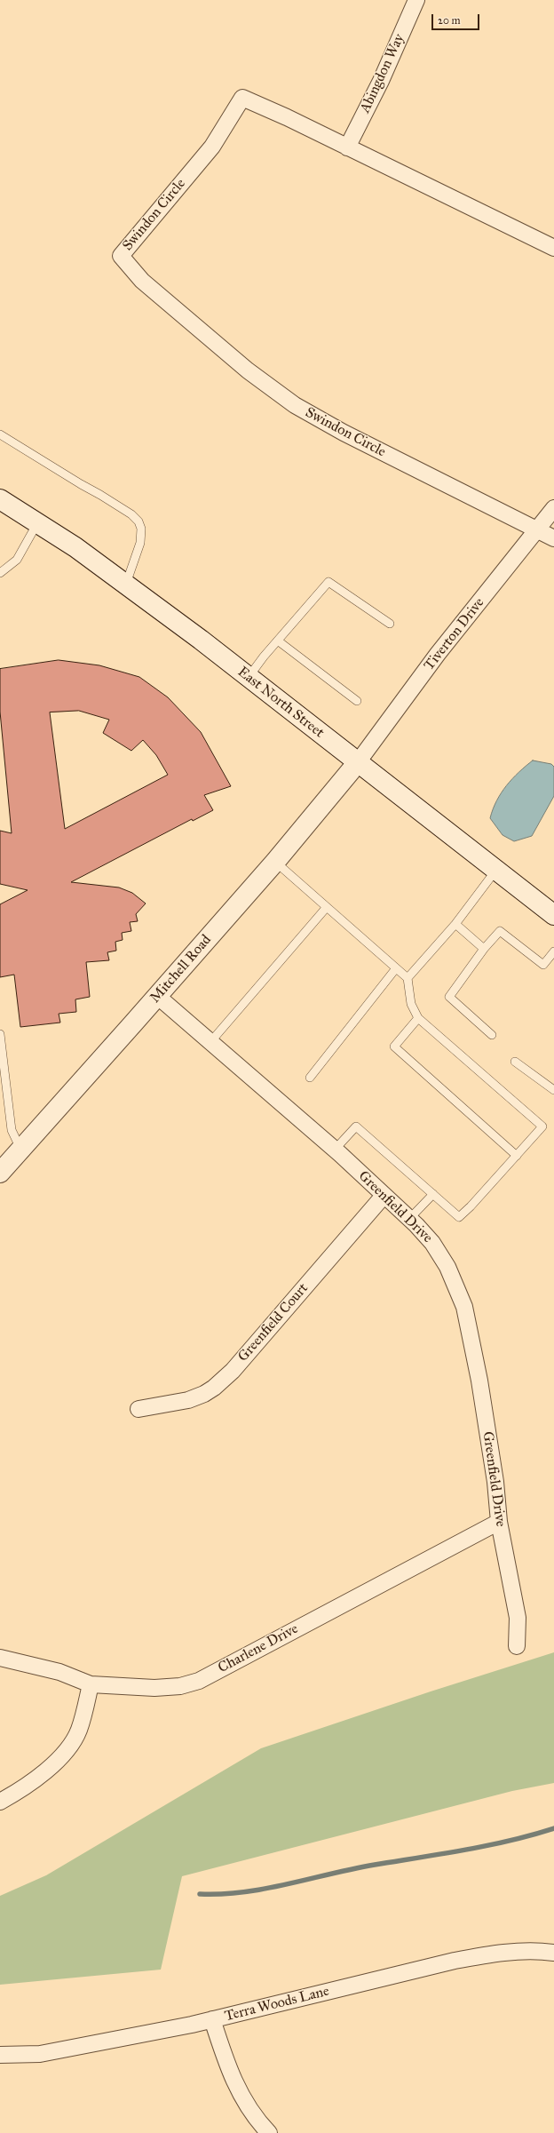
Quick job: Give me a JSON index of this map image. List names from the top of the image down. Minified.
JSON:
{"streets":{"main road":["East North Street","Mitchell Road"],"street":["Abingdon Way","Swindon Circle","Tiverton Drive","Greenfield Drive","Greenfield Court","Charlene Drive","Terra Woods Lane"]},"crossings":[["Abingdon Way","Swindon Circle"],["Swindon Circle","Tiverton Drive"],["Tiverton Drive","East North Street"],["Tiverton Drive","Mitchell Road"],["East North Street","Mitchell Road"],["Mitchell Road","Greenfield Drive"],["Greenfield Drive","Greenfield Court"],["Greenfield Drive","Charlene Drive"]],"scale_bar":"20 m"}
